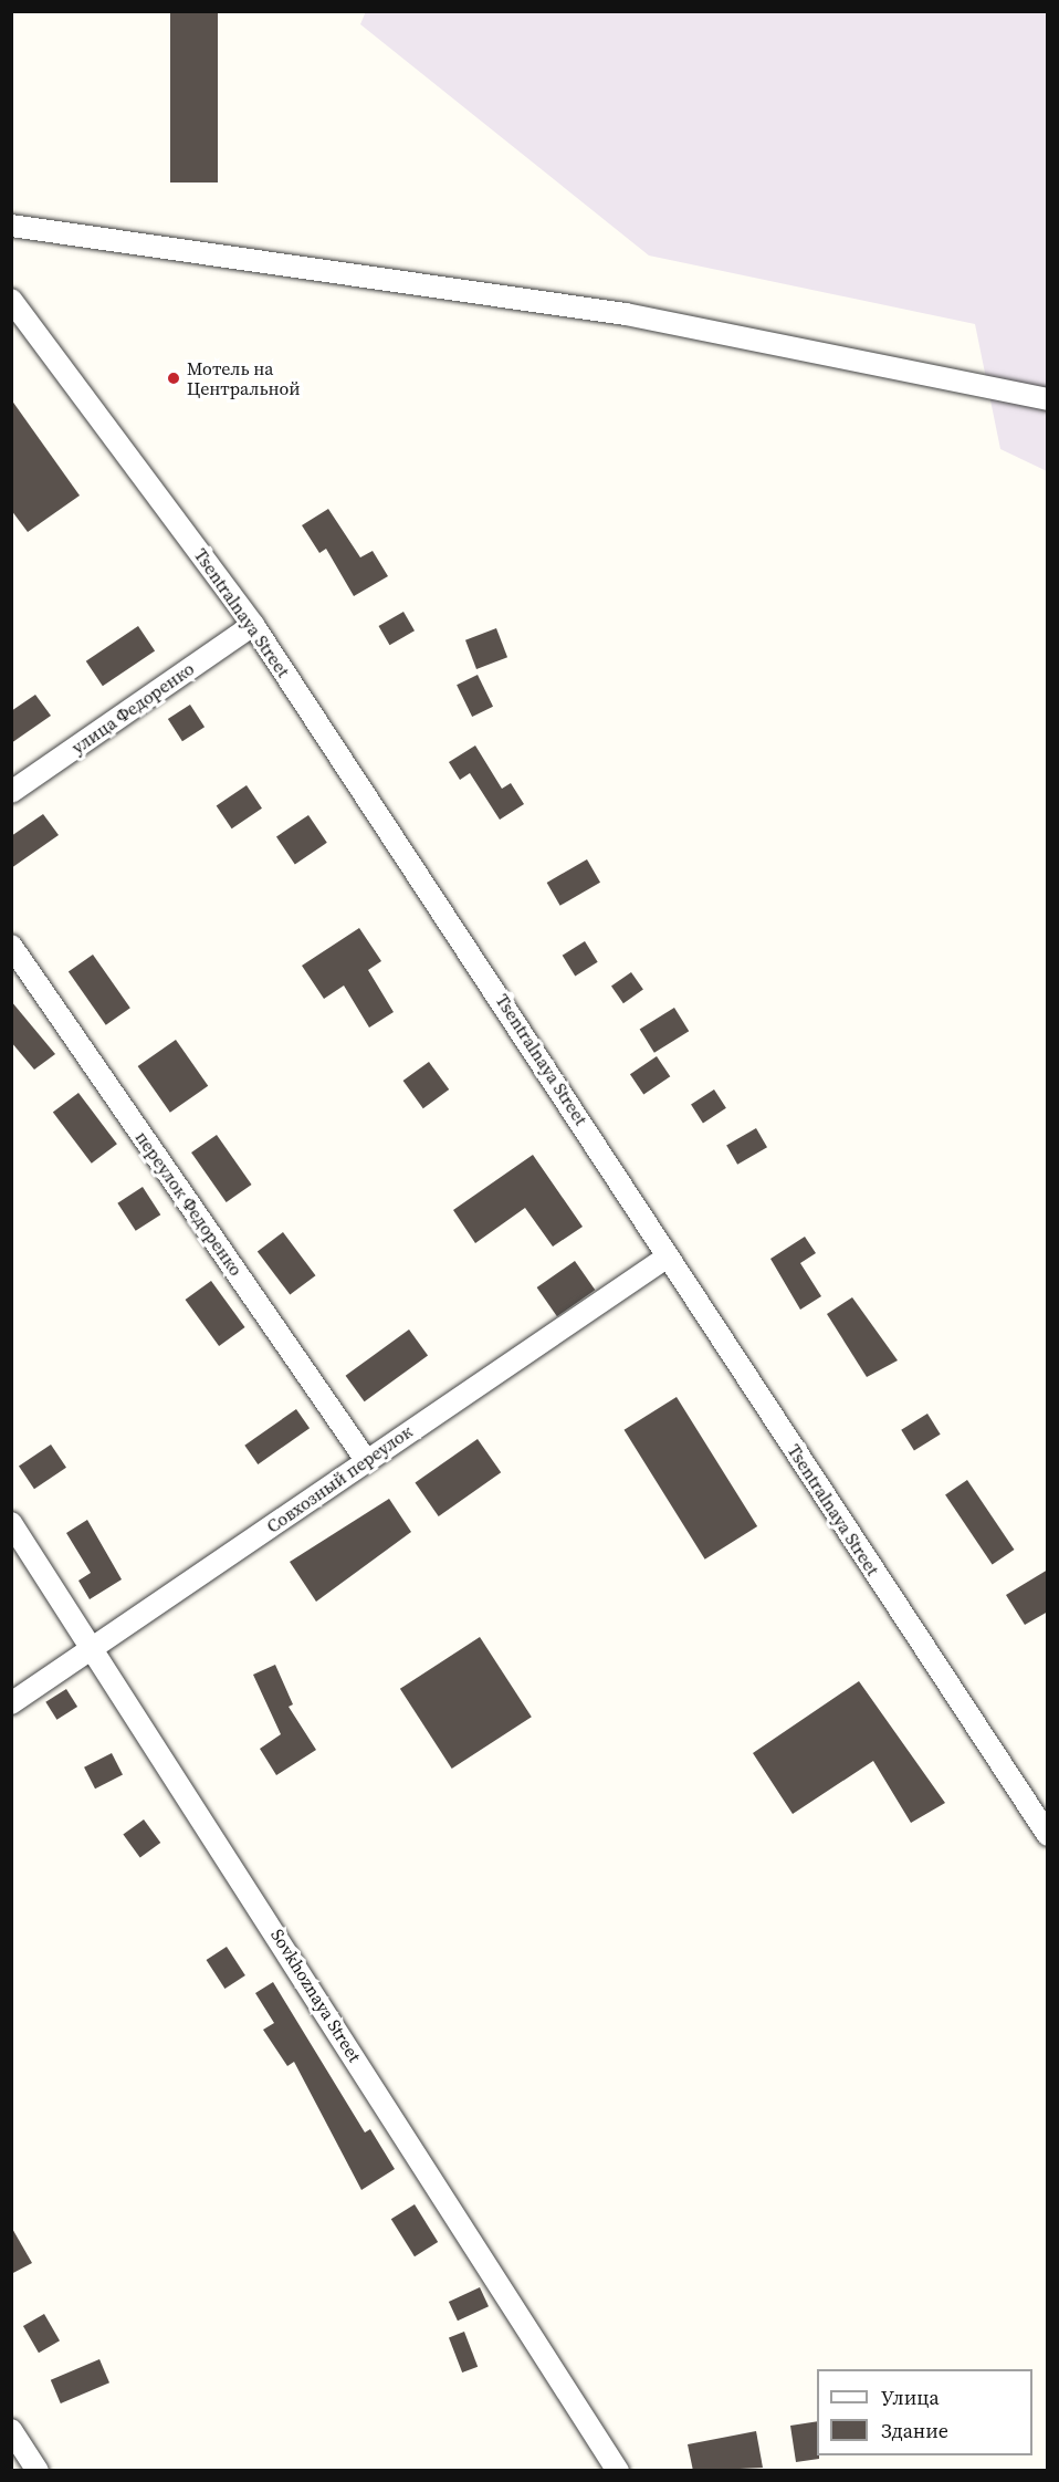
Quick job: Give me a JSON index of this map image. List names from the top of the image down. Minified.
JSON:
{"streets":{"street":["Tsentralnaya Street","улица Федоренко","переулок Федоренко","Совхозный переулок","Sovkhoznaya Street"]},"crossings":[["Tsentralnaya Street","улица Федоренко"],["Tsentralnaya Street","Совхозный переулок"],["переулок Федоренко","Совхозный переулок"],["Совхозный переулок","Sovkhoznaya Street"]],"places":["Мотель на Центральной"],"legend":["Улица","Здание"]}
